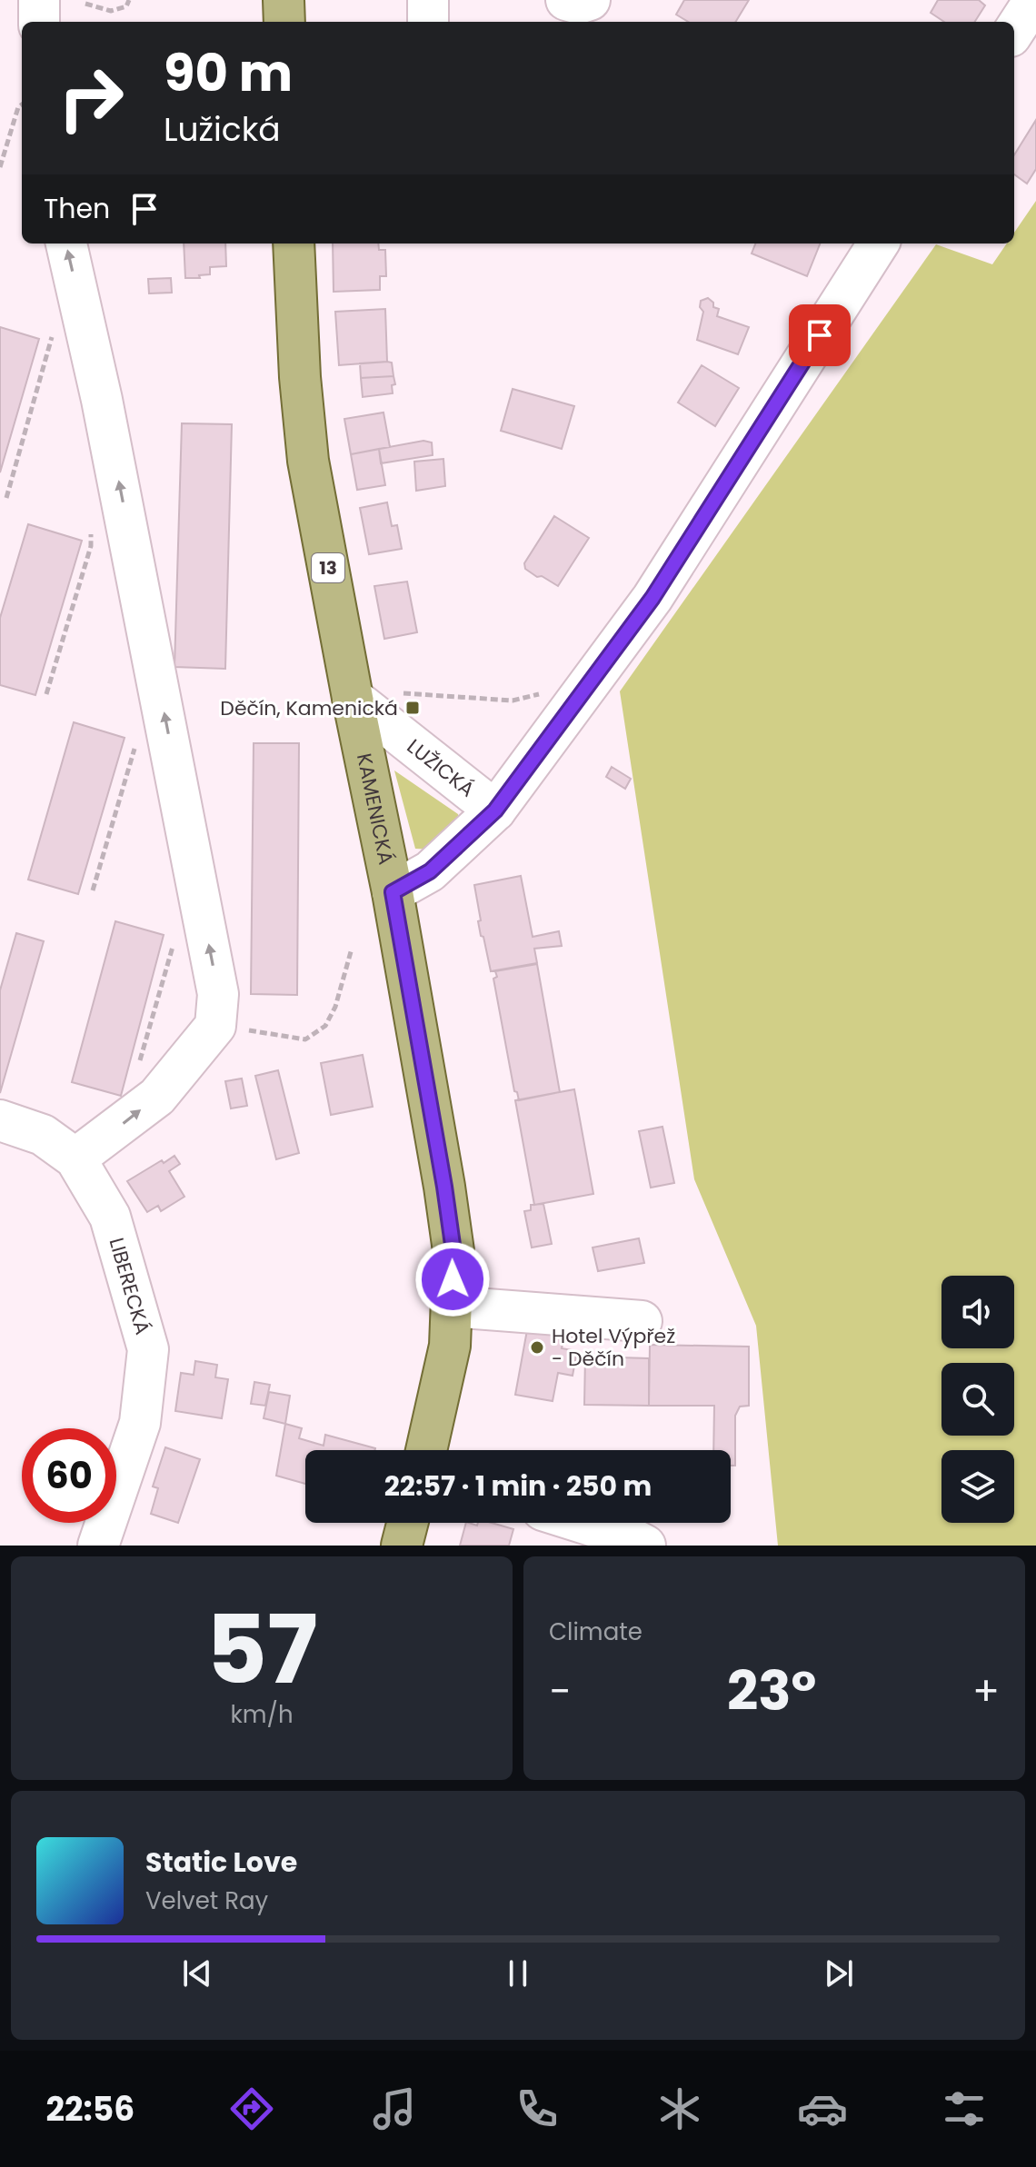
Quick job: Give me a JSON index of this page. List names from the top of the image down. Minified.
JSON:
{"streets":{"main road":["13","KAMENICKÁ"],"street":["LUŽICKÁ","LIBERECKÁ"]},"crossings":[["LUŽICKÁ","KAMENICKÁ"]],"places":{"transit":["Děčín, Kamenická"],"other":["Hotel Výpřež - Děčín"]},"page":{"turn":["90 m","Lužická"],"then":"Then","limit":"60","trip":"22:57 · 1 min · 250 m","tile":[["57","km/h"],"Climate"],"heat":["−","23°","+"],"song":["Static Love","Velvet Ray"],"tabs":"22:56"}}
